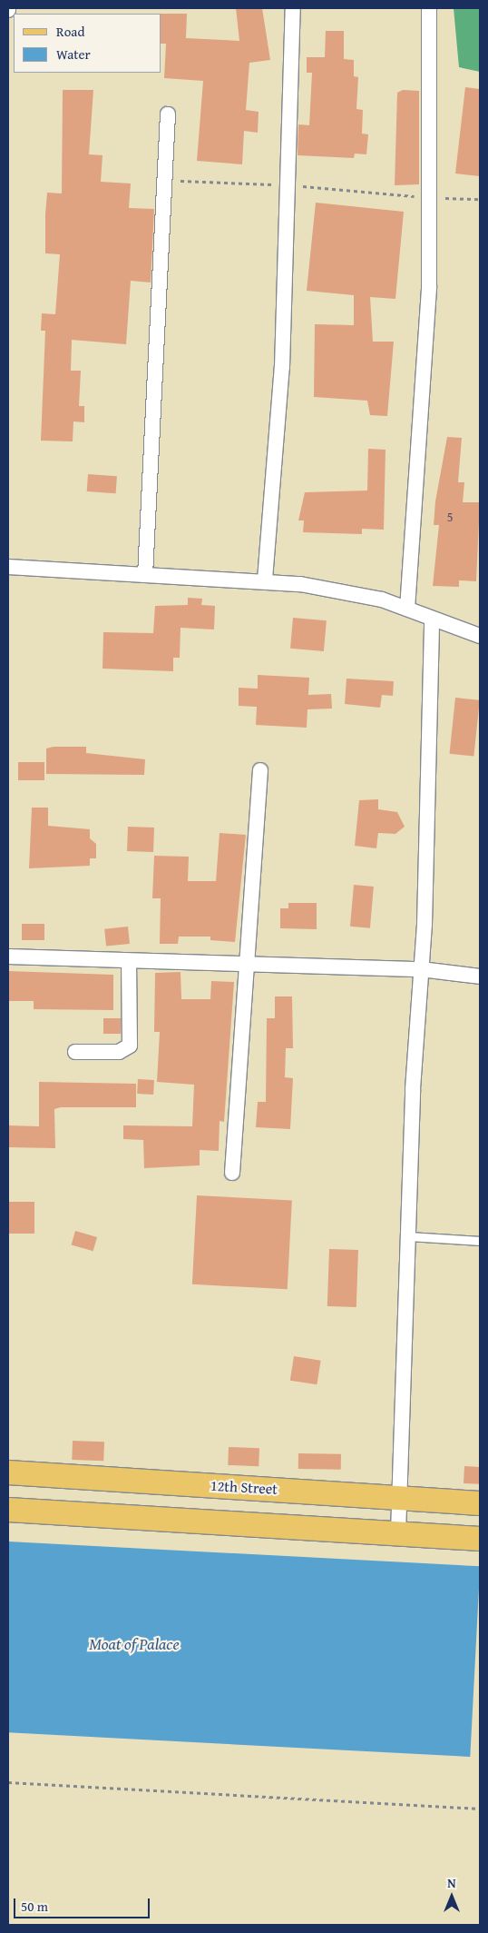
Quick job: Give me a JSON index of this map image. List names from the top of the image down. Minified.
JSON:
{"streets":{"main road":["12th Street"]},"water":["Moat of Palace"],"house_numbers":["5"],"legend":["Road","Water"],"scale_bar":"50 m","north":"top"}
